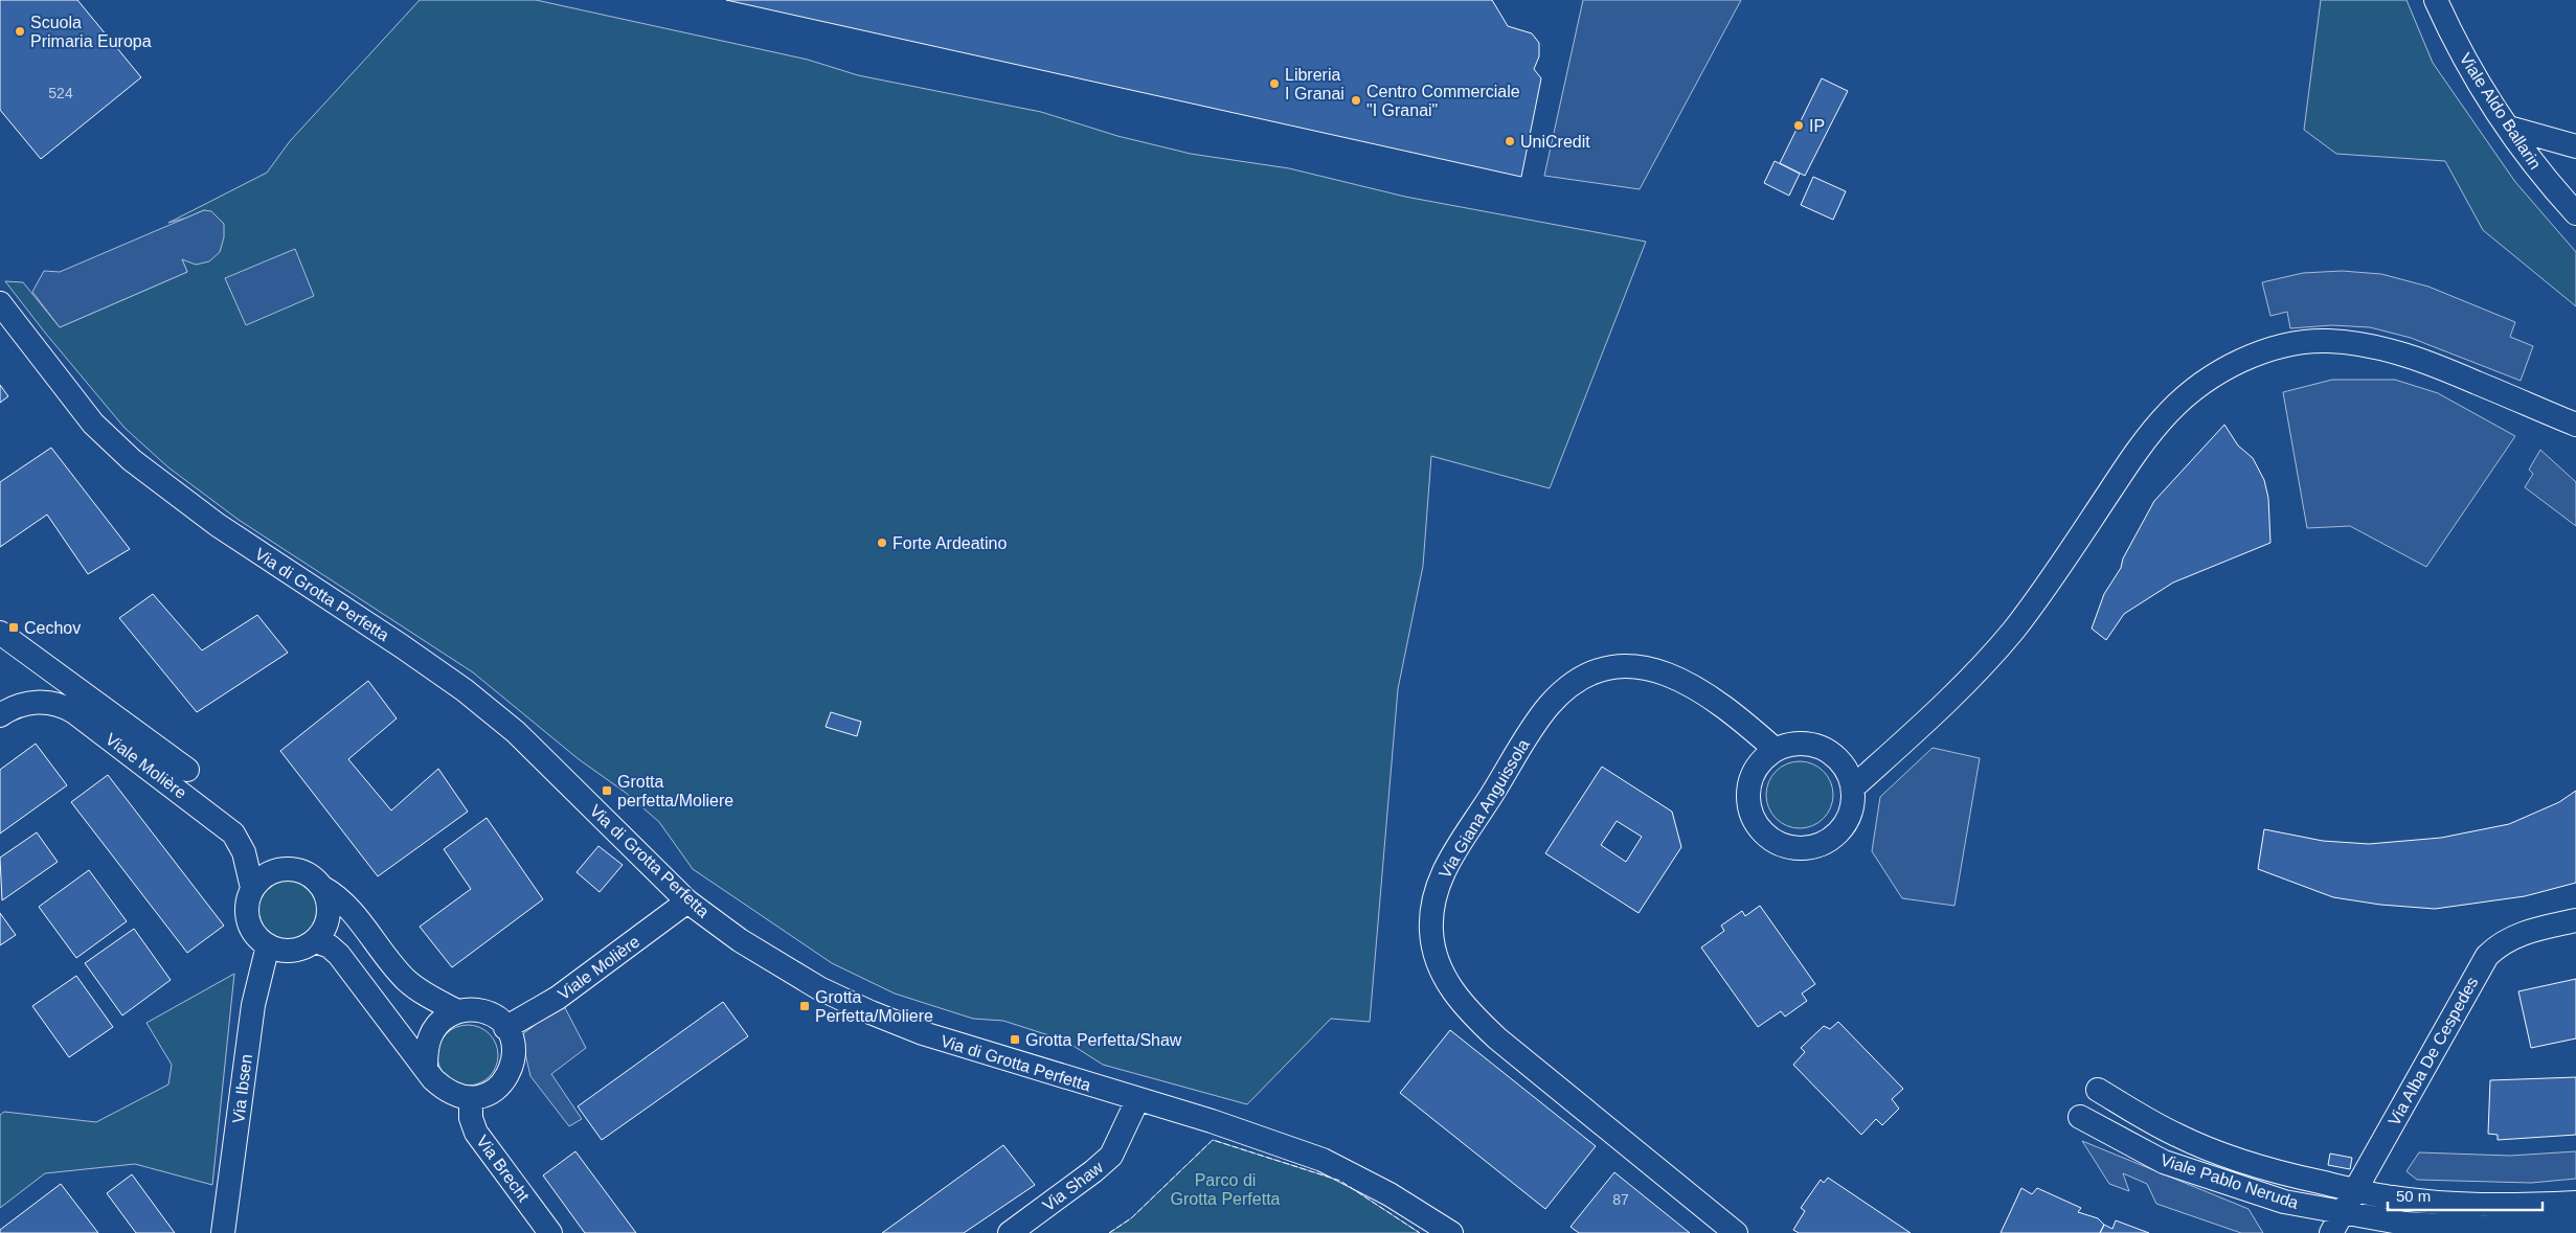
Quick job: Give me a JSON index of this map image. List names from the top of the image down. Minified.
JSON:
{"streets":{"street":["Viale Aldo Ballarin","Via di Grotta Perfetta","Viale Molière","Via Giana Anguissola","Via Alba De Cespedes","Via Ibsen","Via Brecht","Viale Pablo Neruda","Via Shaw"]},"crossings":[["Via di Grotta Perfetta","Viale Molière"],["Via di Grotta Perfetta","Via Shaw"],["Viale Molière","Via Ibsen"],["Viale Molière","Via Brecht"],["Via Alba De Cespedes","Viale Pablo Neruda"]],"parks":["Parco di Grotta Perfetta"],"places":{"other":["Scuola Primaria Europa","Libreria I Granai","Centro Commerciale \"I Granai\"","IP","UniCredit","Forte Ardeatino"],"transit":["Cechov","Grotta perfetta/Moliere","Grotta Perfetta/Moliere","Grotta Perfetta/Shaw"]},"house_numbers":["524","87"],"scale_bar":"50 m"}
